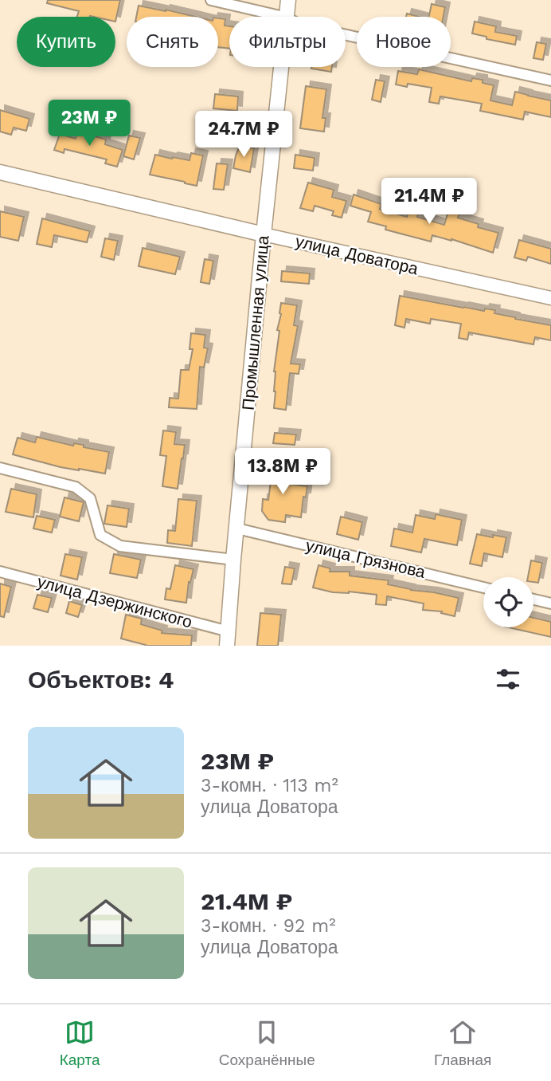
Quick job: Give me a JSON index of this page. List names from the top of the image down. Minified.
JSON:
{"streets":{"main road":["улица Доватора","Промышленная улица"],"street":["улица Грязнова","улица Дзержинского"]},"crossings":[["улица Доватора","Промышленная улица"],["Промышленная улица","улица Грязнова"],["Промышленная улица","улица Дзержинского"]],"page":{"chip":["Купить","Снять","Фильтры","Новое"],"price":["23M ₽","24.7M ₽","21.4M ₽","13.8M ₽"],"heading":"Объектов: 4","list":[{"name":"23M ₽","note":"3-комн. · 113 m² · улица Доватора"},{"name":"21.4M ₽","note":"3-комн. · 92 m² · улица Доватора"}],"tabs":["Карта","Сохранённые","Главная"]}}
